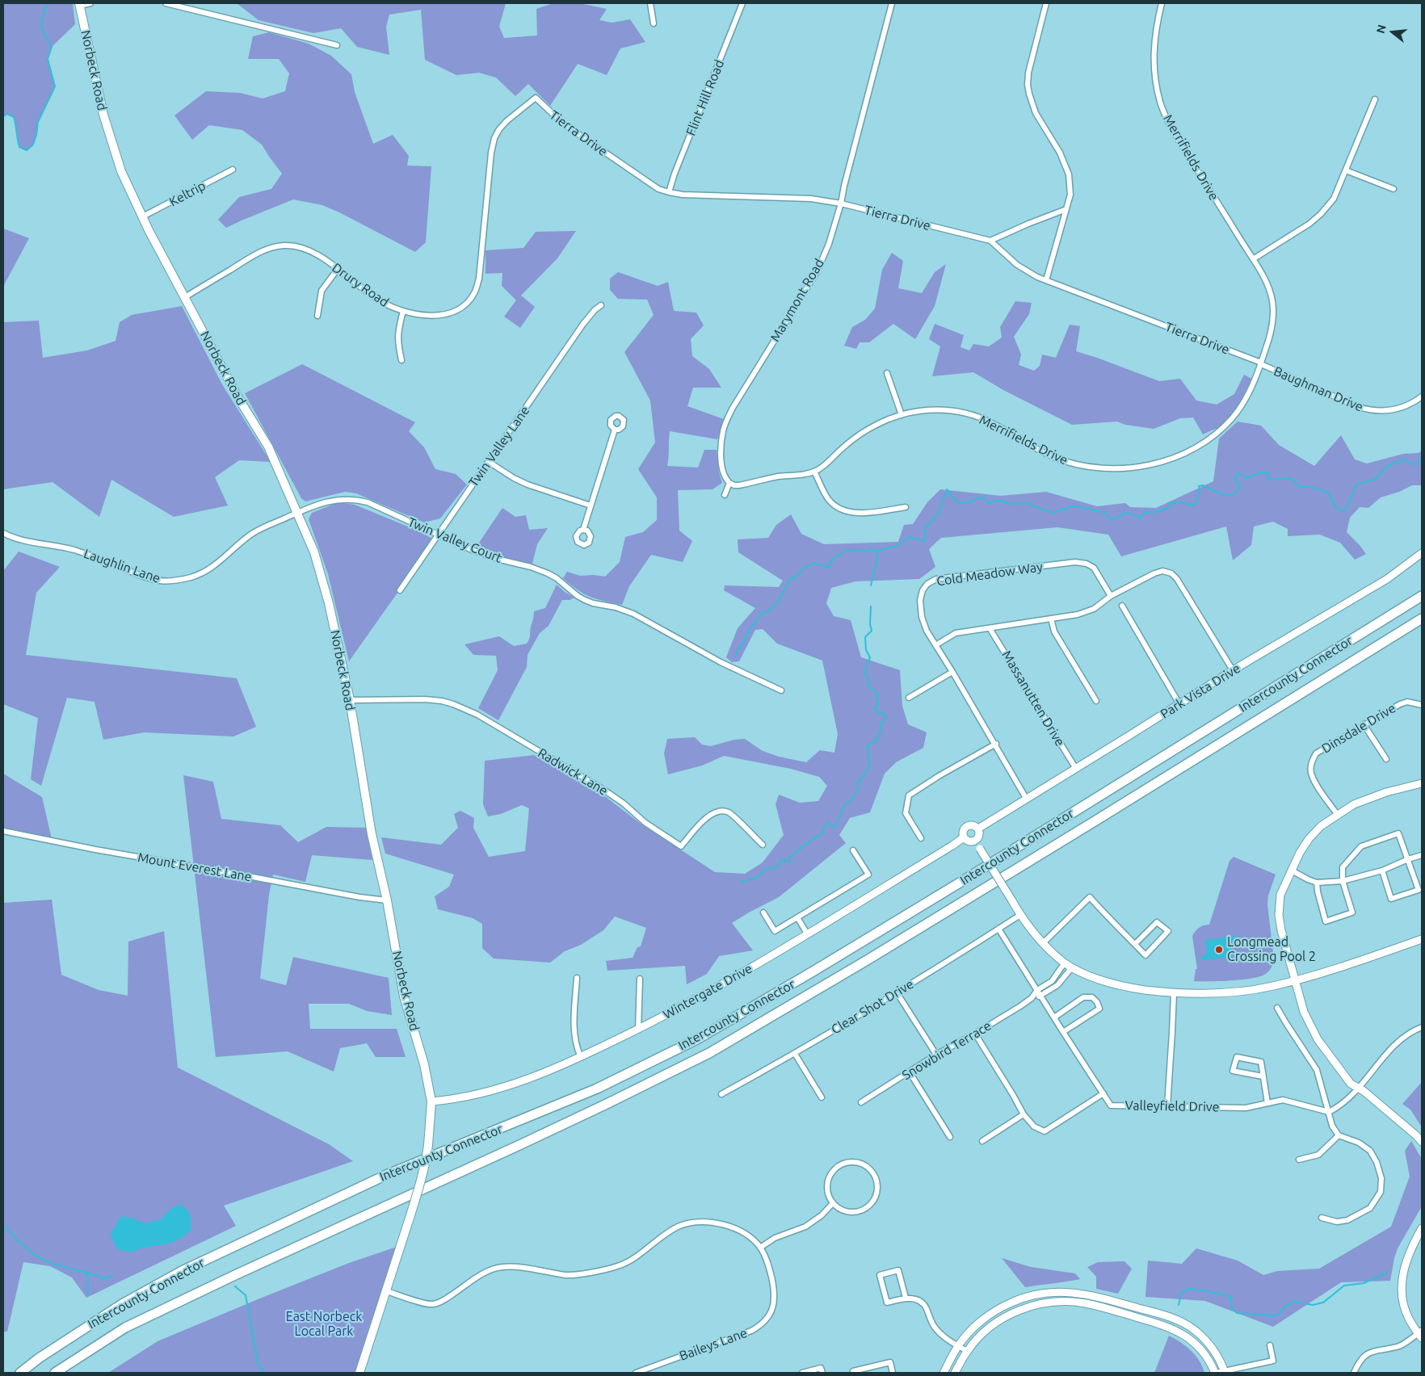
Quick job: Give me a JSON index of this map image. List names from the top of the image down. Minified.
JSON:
{"streets":{"highway":["Intercounty Connector"],"main road":["Norbeck Road"],"street":["Flint Hill Road","Tierra Drive","Merrifields Drive","Keltrip","Drury Road","Marymont Road","Baughman Drive","Twin Valley Lane","Twin Valley Court","Laughlin Lane","Cold Meadow Way","Park Vista Drive","Massanutten Drive","Dinsdale Drive","Radwick Lane","Mount Everest Lane","Wintergate Drive","Clear Shot Drive","Snowbird Terrace","Valleyfield Drive","Baileys Lane"]},"crossings":[["Norbeck Road","Keltrip"],["Norbeck Road","Drury Road"],["Norbeck Road","Twin Valley Court"],["Norbeck Road","Laughlin Lane"],["Norbeck Road","Radwick Lane"],["Norbeck Road","Mount Everest Lane"],["Norbeck Road","Wintergate Drive"],["Norbeck Road","Baileys Lane"],["Flint Hill Road","Tierra Drive"],["Tierra Drive","Merrifields Drive"],["Tierra Drive","Drury Road"],["Tierra Drive","Marymont Road"],["Tierra Drive","Baughman Drive"],["Merrifields Drive","Marymont Road"],["Merrifields Drive","Baughman Drive"],["Twin Valley Lane","Twin Valley Court"],["Twin Valley Court","Laughlin Lane"],["Cold Meadow Way","Park Vista Drive"],["Park Vista Drive","Massanutten Drive"],["Park Vista Drive","Wintergate Drive"],["Clear Shot Drive","Valleyfield Drive"],["Snowbird Terrace","Valleyfield Drive"]],"parks":["East Norbeck Local Park"],"places":["Longmead Crossing Pool 2"],"north":"left"}
